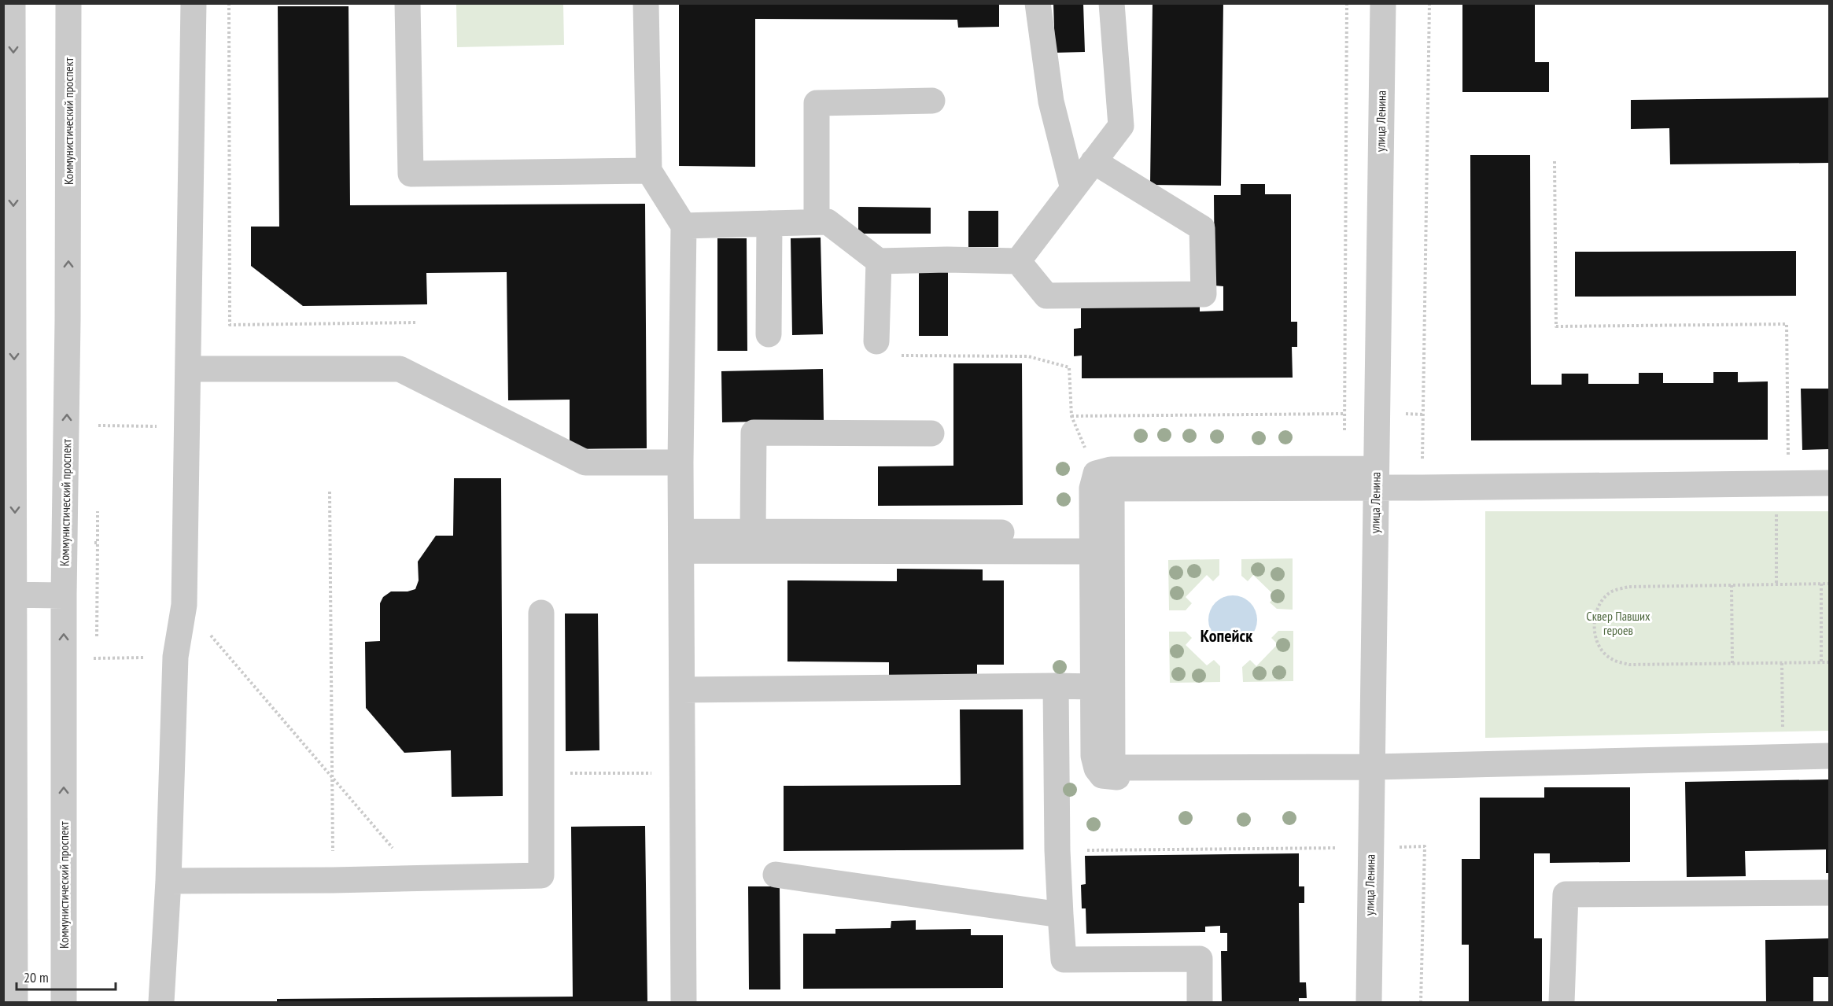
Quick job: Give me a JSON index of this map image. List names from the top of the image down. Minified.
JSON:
{"streets":{"street":["Коммунистический проспект","улица Ленина"]},"districts":["Копейск"],"parks":["Сквер Павших героев"],"scale_bar":"20 m"}
